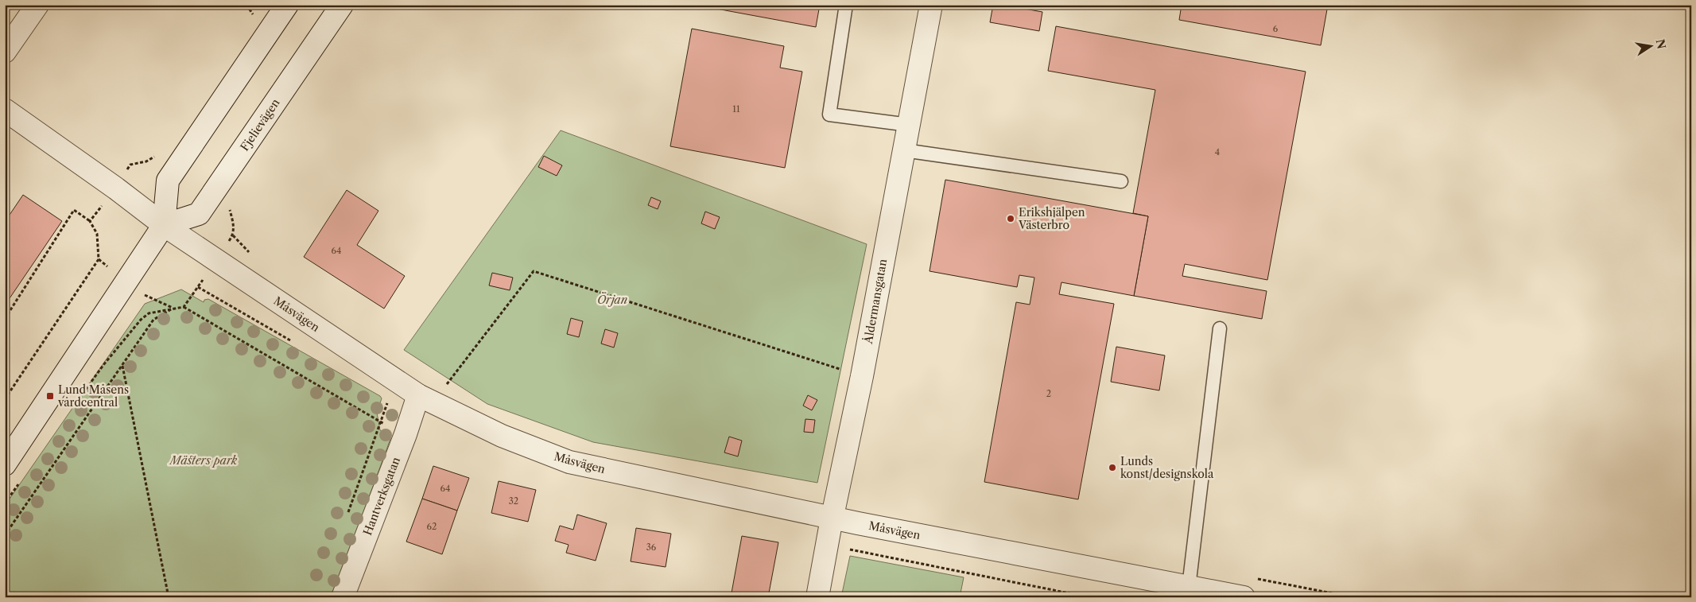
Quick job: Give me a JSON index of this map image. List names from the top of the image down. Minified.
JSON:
{"streets":{"street":["Fjelievägen","Åldermansgatan","Måsvägen","Hantverksgatan"]},"crossings":[["Fjelievägen","Måsvägen"],["Åldermansgatan","Måsvägen"],["Måsvägen","Hantverksgatan"]],"parks":["Örjan","Mästers park"],"places":{"other":["Erikshjälpen Västerbro","Lunds konst/designskola"],"transit":["Lund Måsens vårdcentral"]},"house_numbers":["6","11","4","64","2","64","32","62","36"],"north":"right"}
